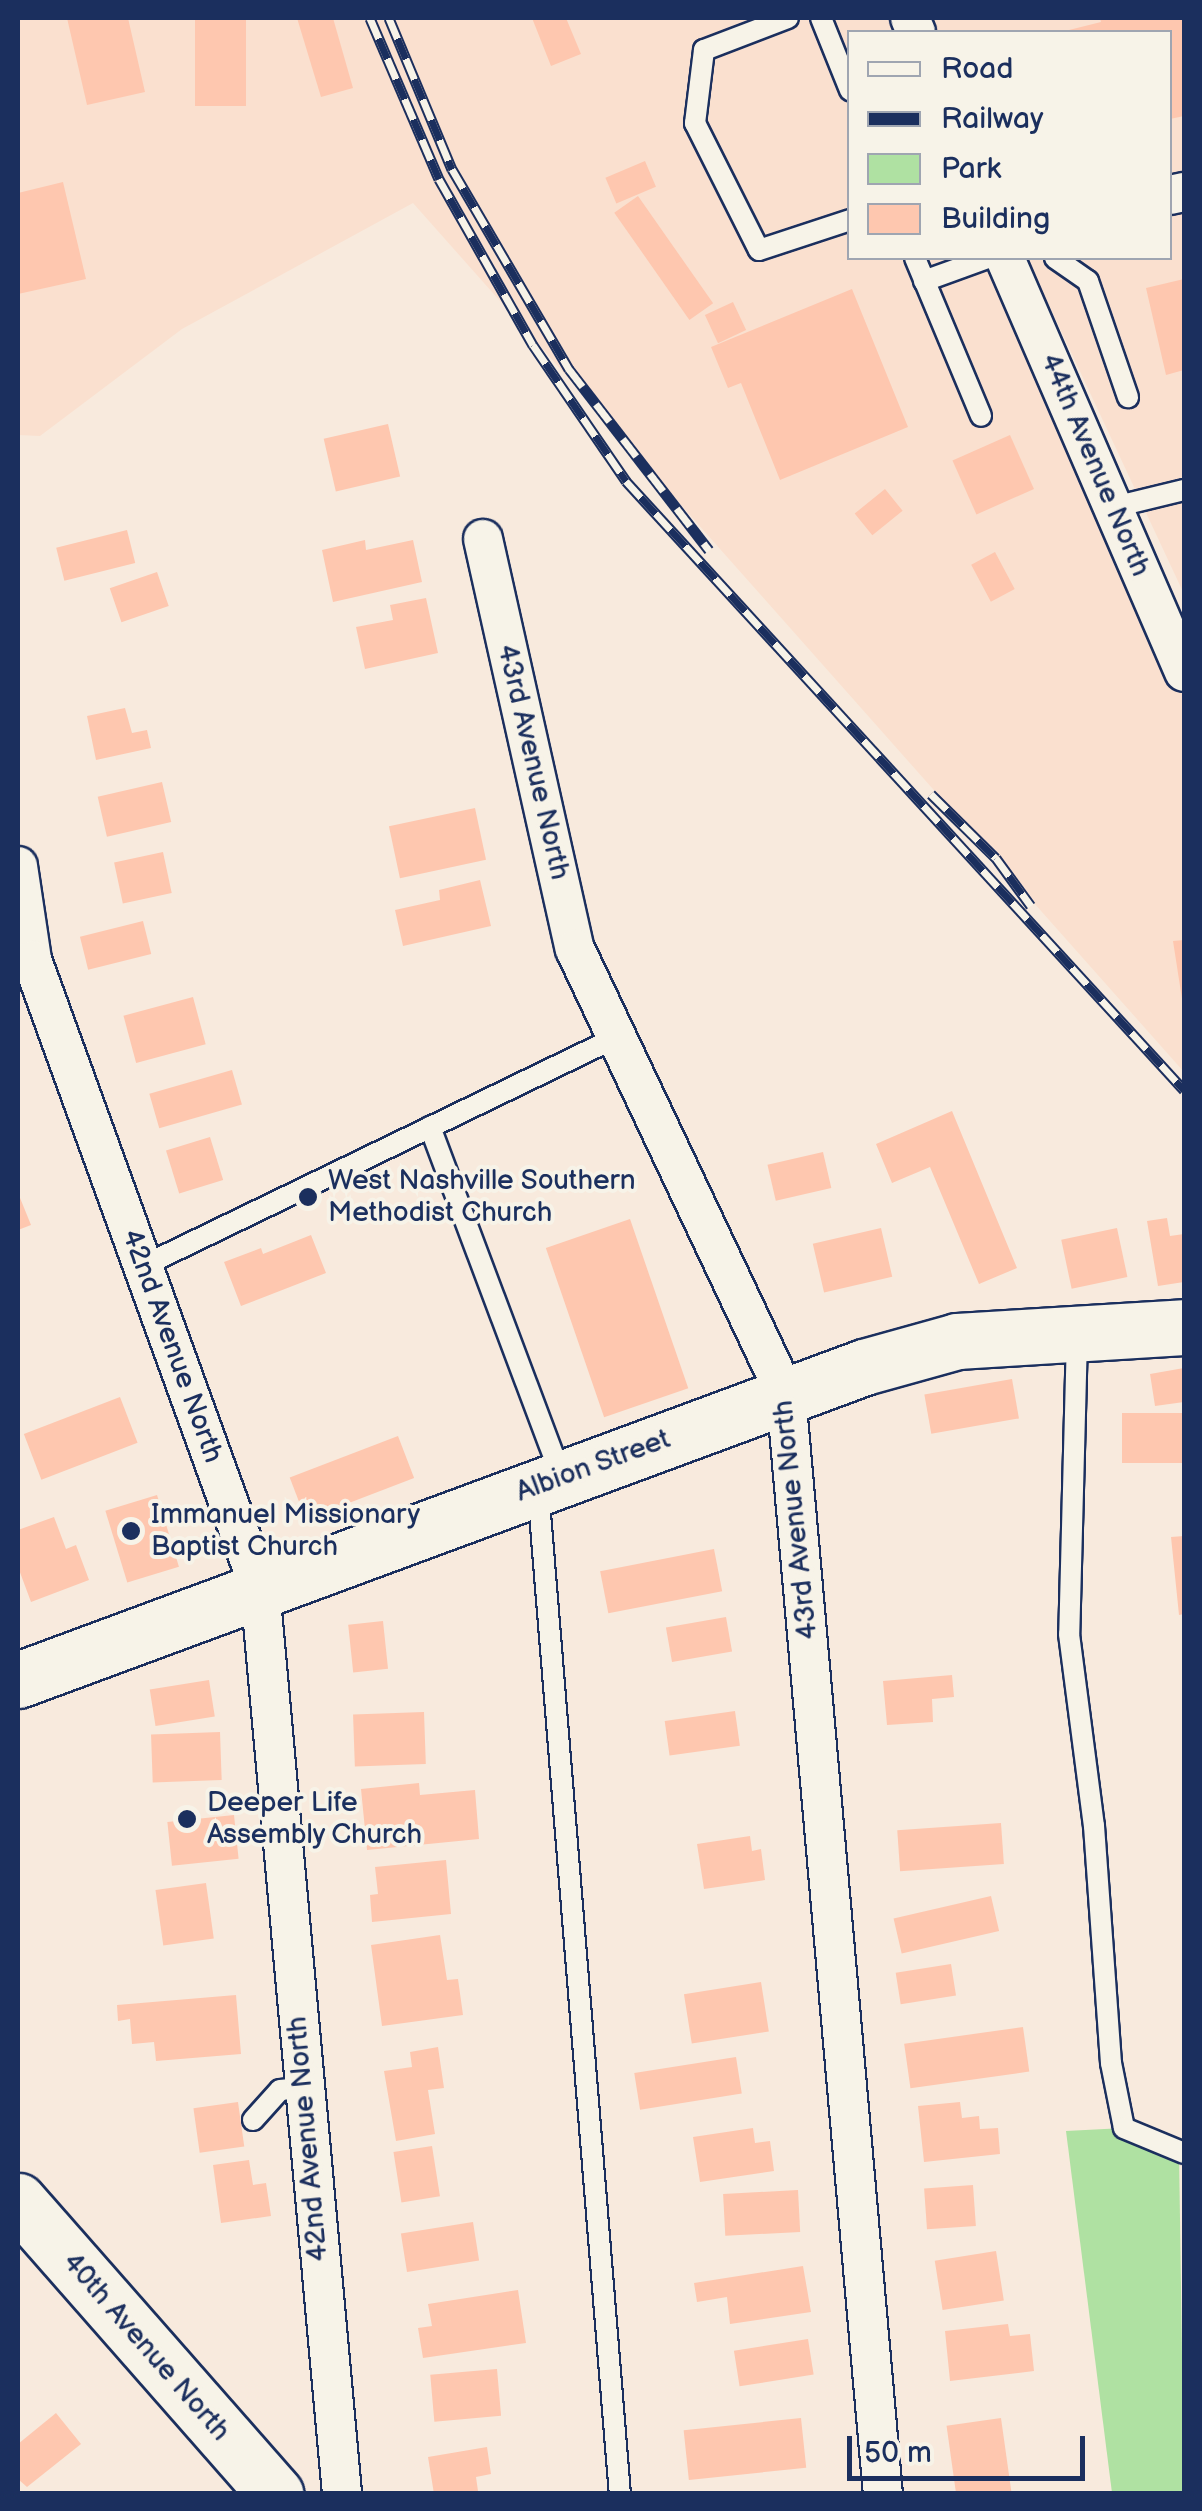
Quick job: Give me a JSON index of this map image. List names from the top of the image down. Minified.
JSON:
{"streets":{"street":["44th Avenue North","43rd Avenue North","42nd Avenue North","Albion Street","40th Avenue North"]},"crossings":[["43rd Avenue North","Albion Street"],["42nd Avenue North","Albion Street"]],"places":["West Nashville Southern Methodist Church","Immanuel Missionary Baptist Church","Deeper Life Assembly Church"],"legend":["Road","Railway","Park","Building"],"scale_bar":"50 m"}
